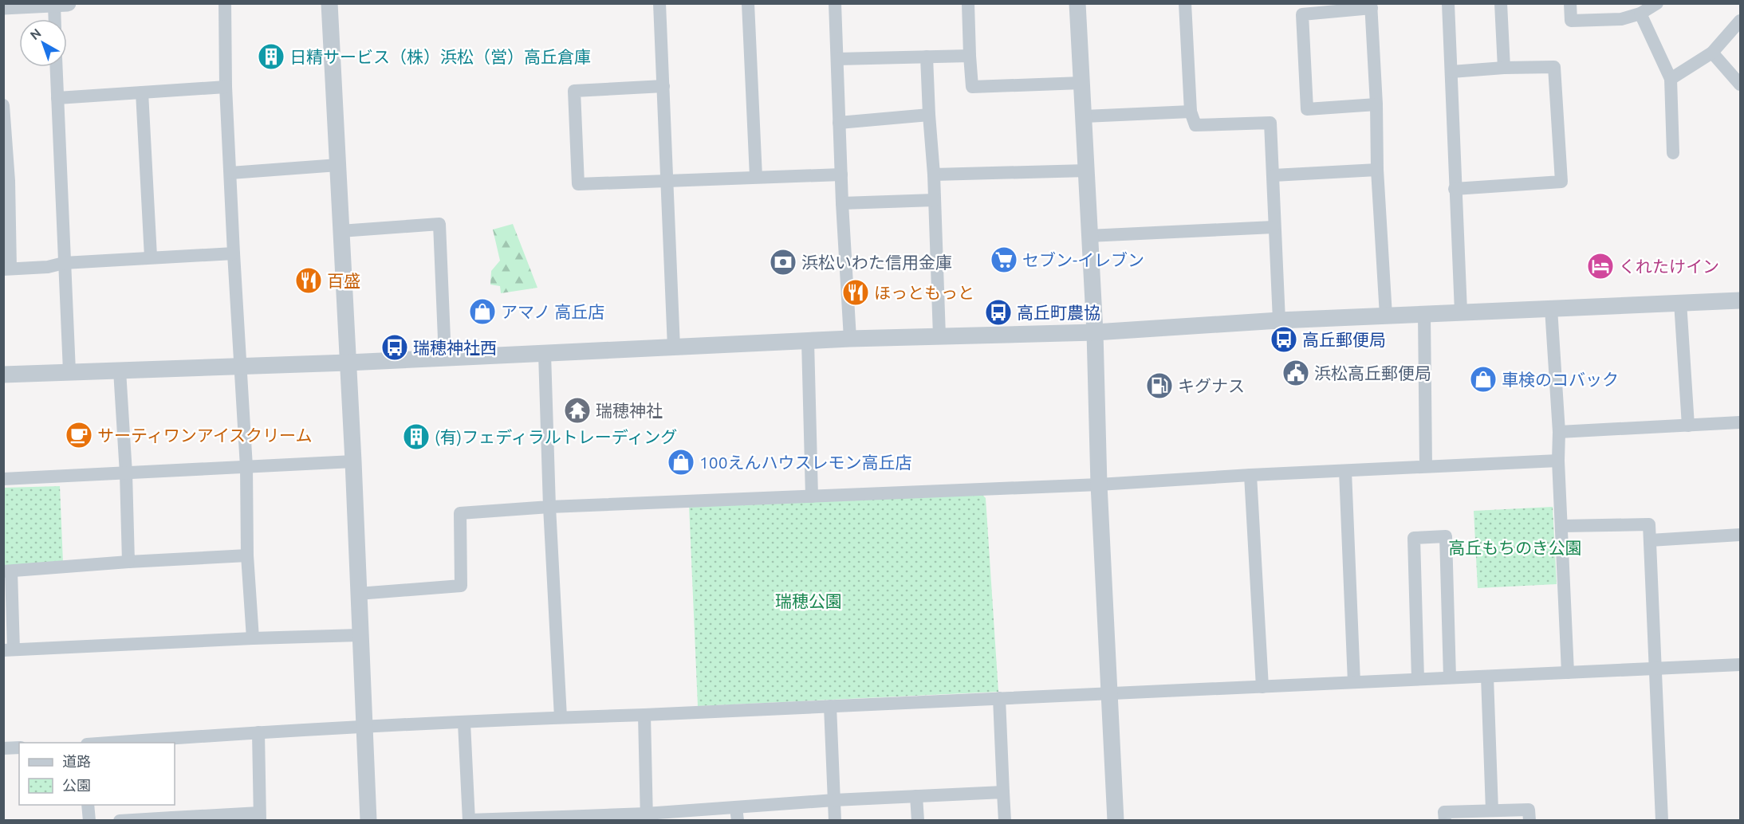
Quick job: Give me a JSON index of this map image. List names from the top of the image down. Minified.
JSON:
{"parks":["高丘もちのき公園","瑞穂公園"],"places":{"building":["日精サービス（株）浜松（営）高丘倉庫","(有)フェディラルトレーディング"],"supermarket":["セブン-イレブン"],"bank":["浜松いわた信用金庫"],"hotel":["くれたけイン"],"restaurant":["百盛","ほっともっと"],"shop":["アマノ 高丘店","車検のコバック","100えんハウスレモン高丘店"],"bus stop":["高丘町農協","高丘郵便局","瑞穂神社西"],"public building":["浜松高丘郵便局"],"fuel station":["キグナス"],"temple":["瑞穂神社"],"cafe":["サーティワンアイスクリーム"]},"legend":["道路","公園"],"north":"top left"}
